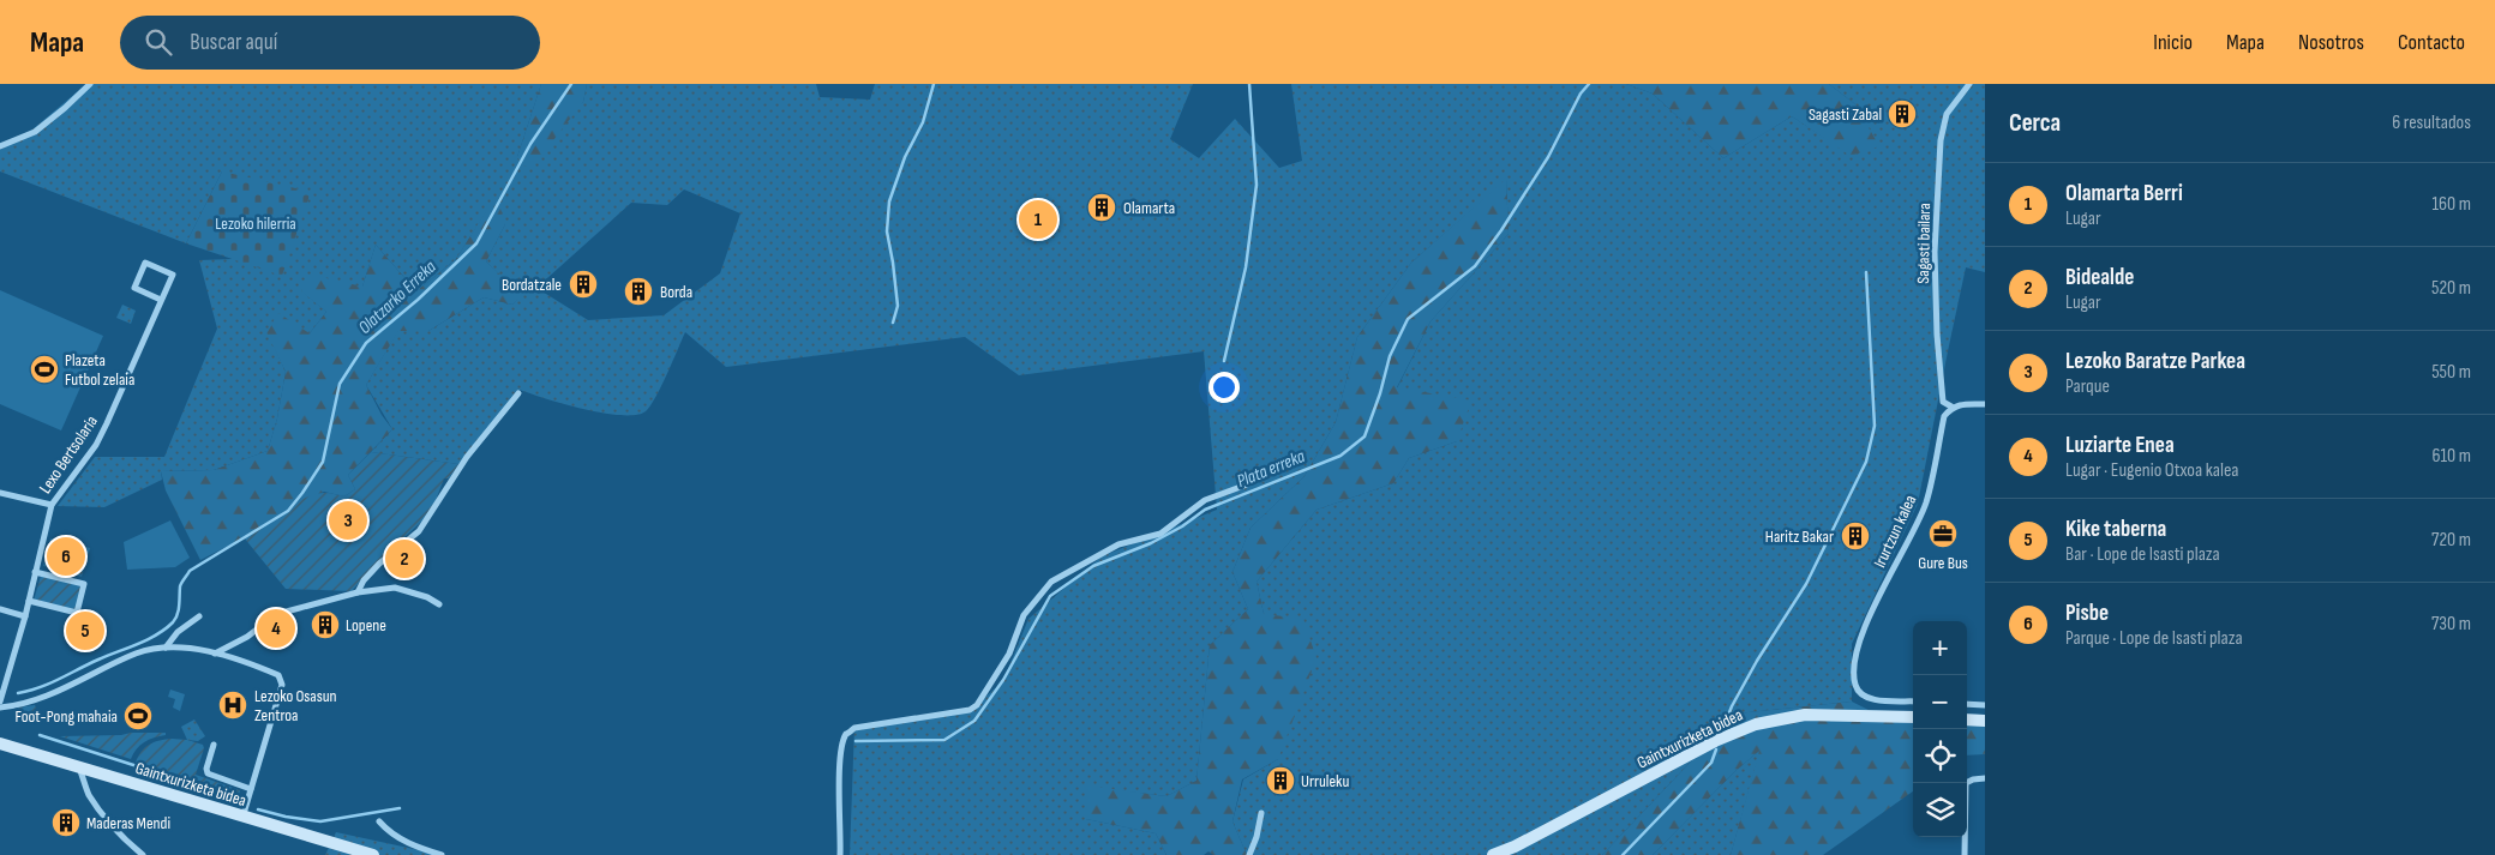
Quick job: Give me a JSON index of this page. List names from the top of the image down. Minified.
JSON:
{"streets":{"main road":["Gaintxurizketa bidea"],"street":["Sagasti bailara","Lexo Bertsolaria","Irurtzun kalea"]},"crossings":[["Sagasti bailara","Irurtzun kalea"]],"water":["Olatzarko Erreka","Plata erreka"],"parks":["Lezoko hilerria"],"places":{"building":["Sagasti Zabal","Olamarta","Bordatzale","Borda","Haritz Bakar","Lopene","Urruleku","Maderas Mendi"],"sports":["Plazeta Futbol zelaia","Foot-Pong mahaia"],"office":["Gure Bus"],"hospital":["Lezoko Osasun Zentroa"]},"page":{"header":"Mapa","search":"Buscar aquí","nav":["Inicio","Mapa","Nosotros","Contacto"],"heading":["Cerca","6 resultados"],"list":[{"mark":"1","name":"Olamarta Berri","note":"Lugar","value":"160 m"},{"mark":"2","name":"Bidealde","note":"Lugar","value":"520 m"},{"mark":"3","name":"Lezoko Baratze Parkea","note":"Parque","value":"550 m"},{"mark":"4","name":"Luziarte Enea","note":"Lugar · Eugenio Otxoa kalea","value":"610 m"},{"mark":"5","name":"Kike taberna","note":"Bar · Lope de Isasti plaza","value":"720 m"},{"mark":"6","name":"Pisbe","note":"Parque · Lope de Isasti plaza","value":"730 m"}],"pins":["1","3","6","2","4","5"],"map_buttons":["+","−"]}}
